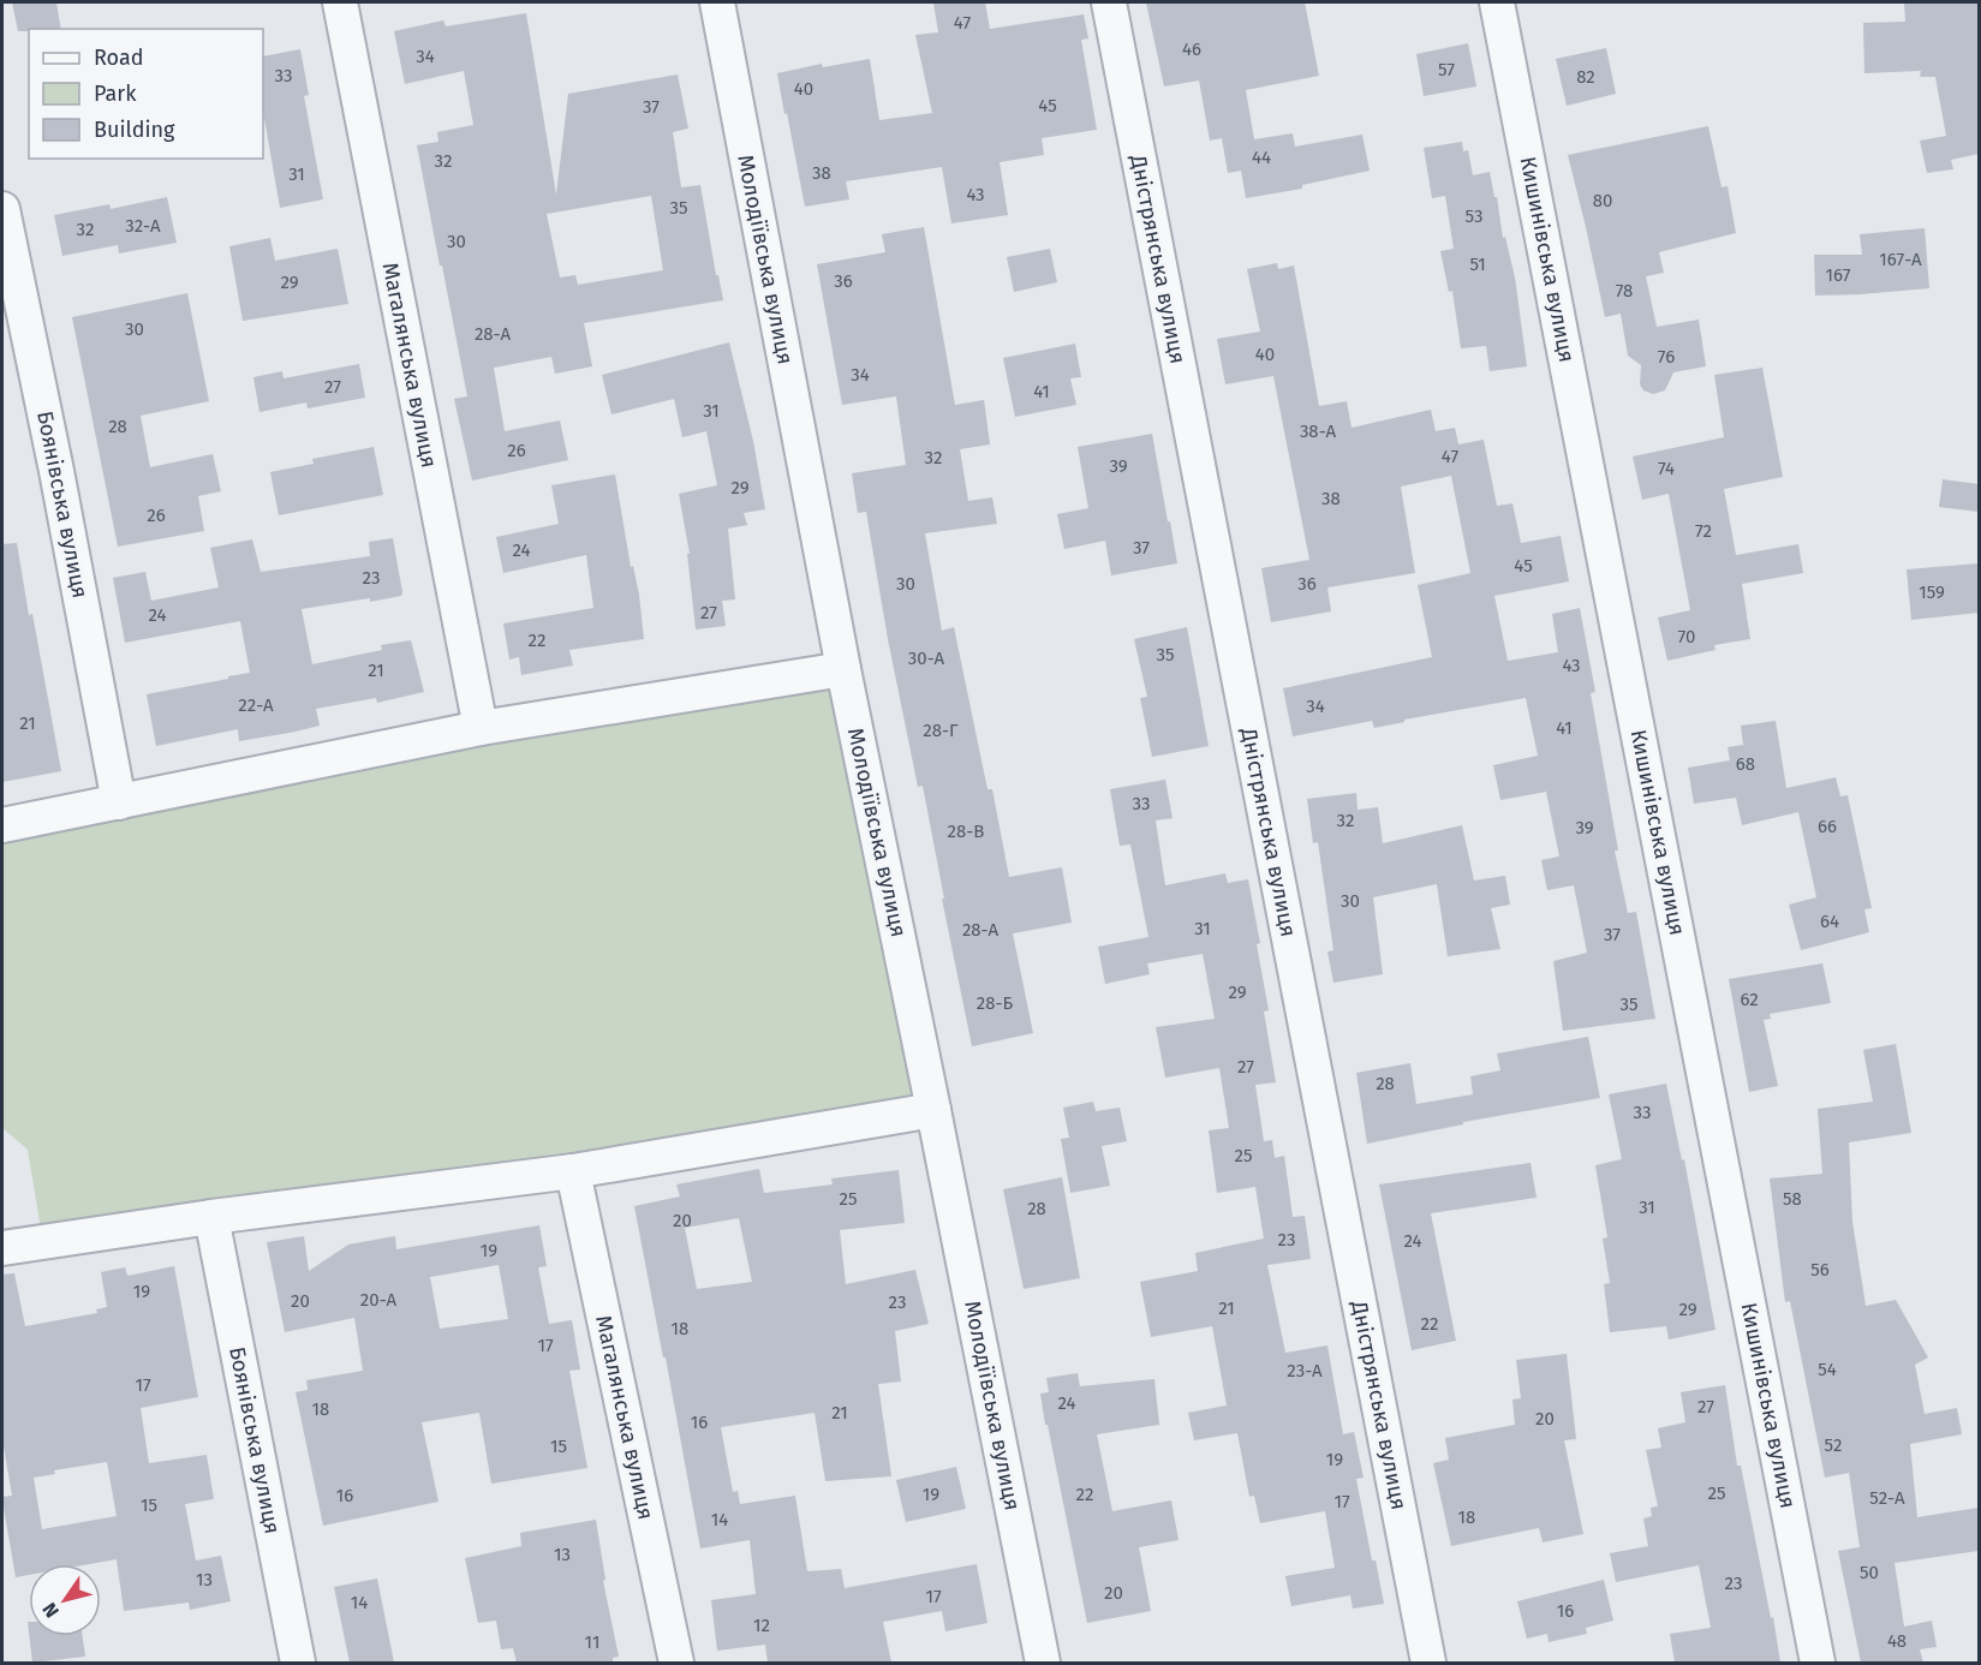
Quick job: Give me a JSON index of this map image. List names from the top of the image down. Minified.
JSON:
{"streets":{"street":["Молодіївська вулиця","Дністрянська вулиця","Кишинівська вулиця","Магалянська вулиця","Боянівська вулиця"]},"house_numbers":["47","46","34","57","33","82","40","45","37","44","32","38","31","43","80","35","53","32-А","32","30","167-А","51","167","36","29","78","30","28-А","40","76","34","27","41","31","28","38-А","26","47","32","39","74","29","38","26","72","37","24","45","23","30","36","159","27","24","70","22","35","30-А","43","21","22-А","34","21","41","28-Г","68","33","32","66","39","28-В","30","64","31","28-А","37","29","62","28-Б","35","27","28","33","25","25","58","31","28","20","23","24","19","56","19","20-А","20","23","21","29","22","18","17","54","23-А","17","24","27","18","21","20","16","52","15","19","25","19","22","16","52-А","17","15","18","14","13","50","13","23","20","17","14","16","12","48","11"],"legend":["Road","Park","Building"],"north":"bottom left"}
